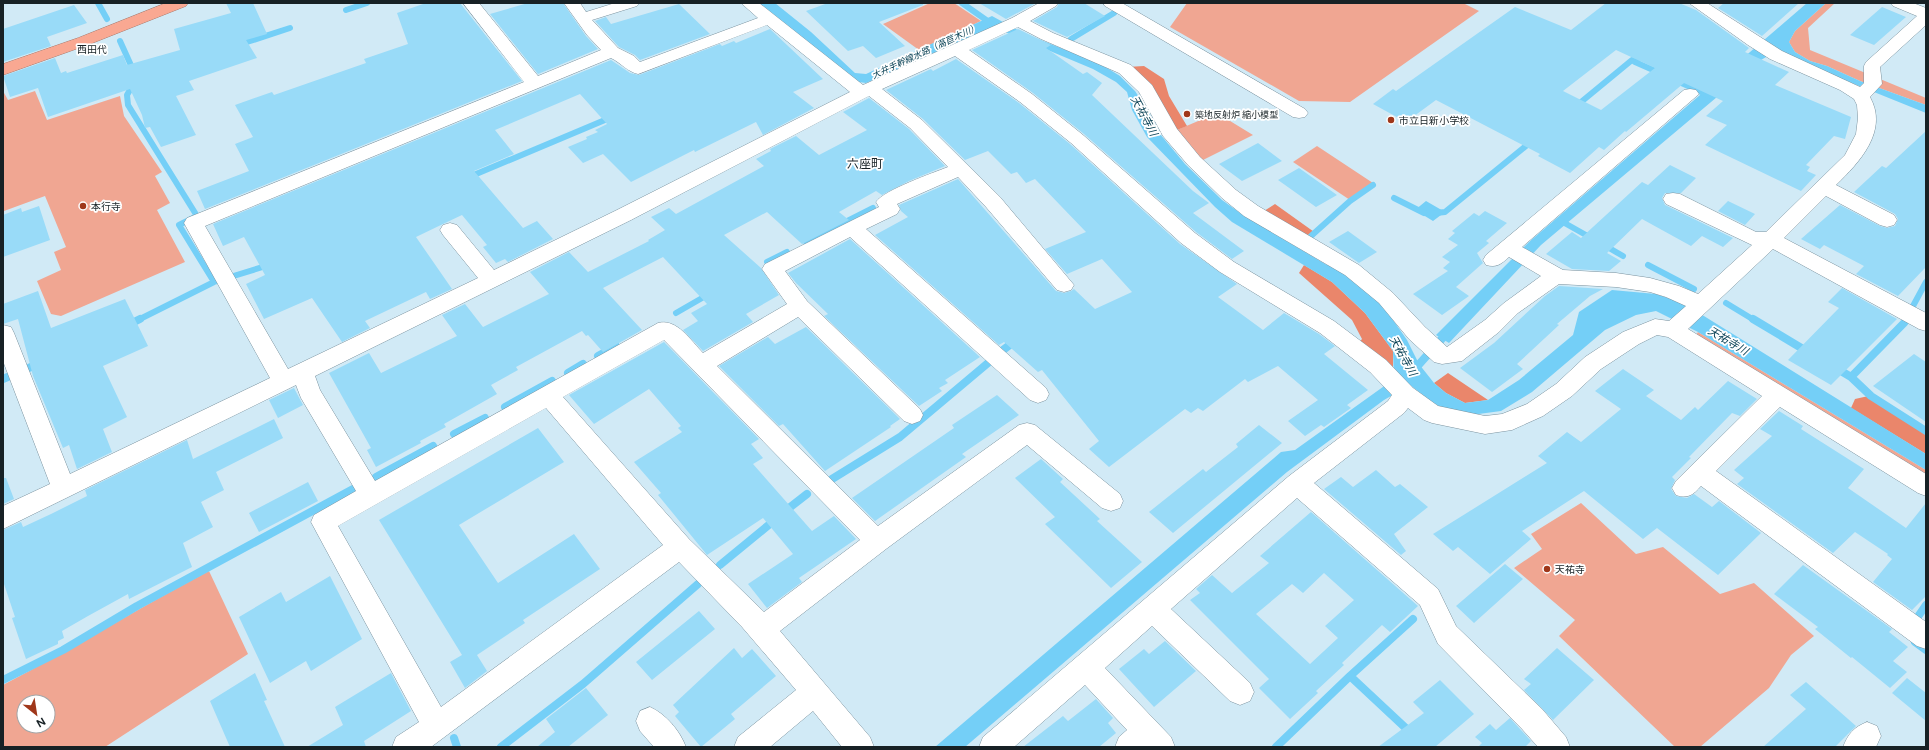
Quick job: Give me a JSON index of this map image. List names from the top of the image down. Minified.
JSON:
{"districts":["西田代","六座町"],"water":["大井手幹線水路（萵苣木川）","天祐寺川"],"places":["築地反射炉 縮小模型","市立日新小学校","本行寺","天祐寺"],"north":"bottom right"}
